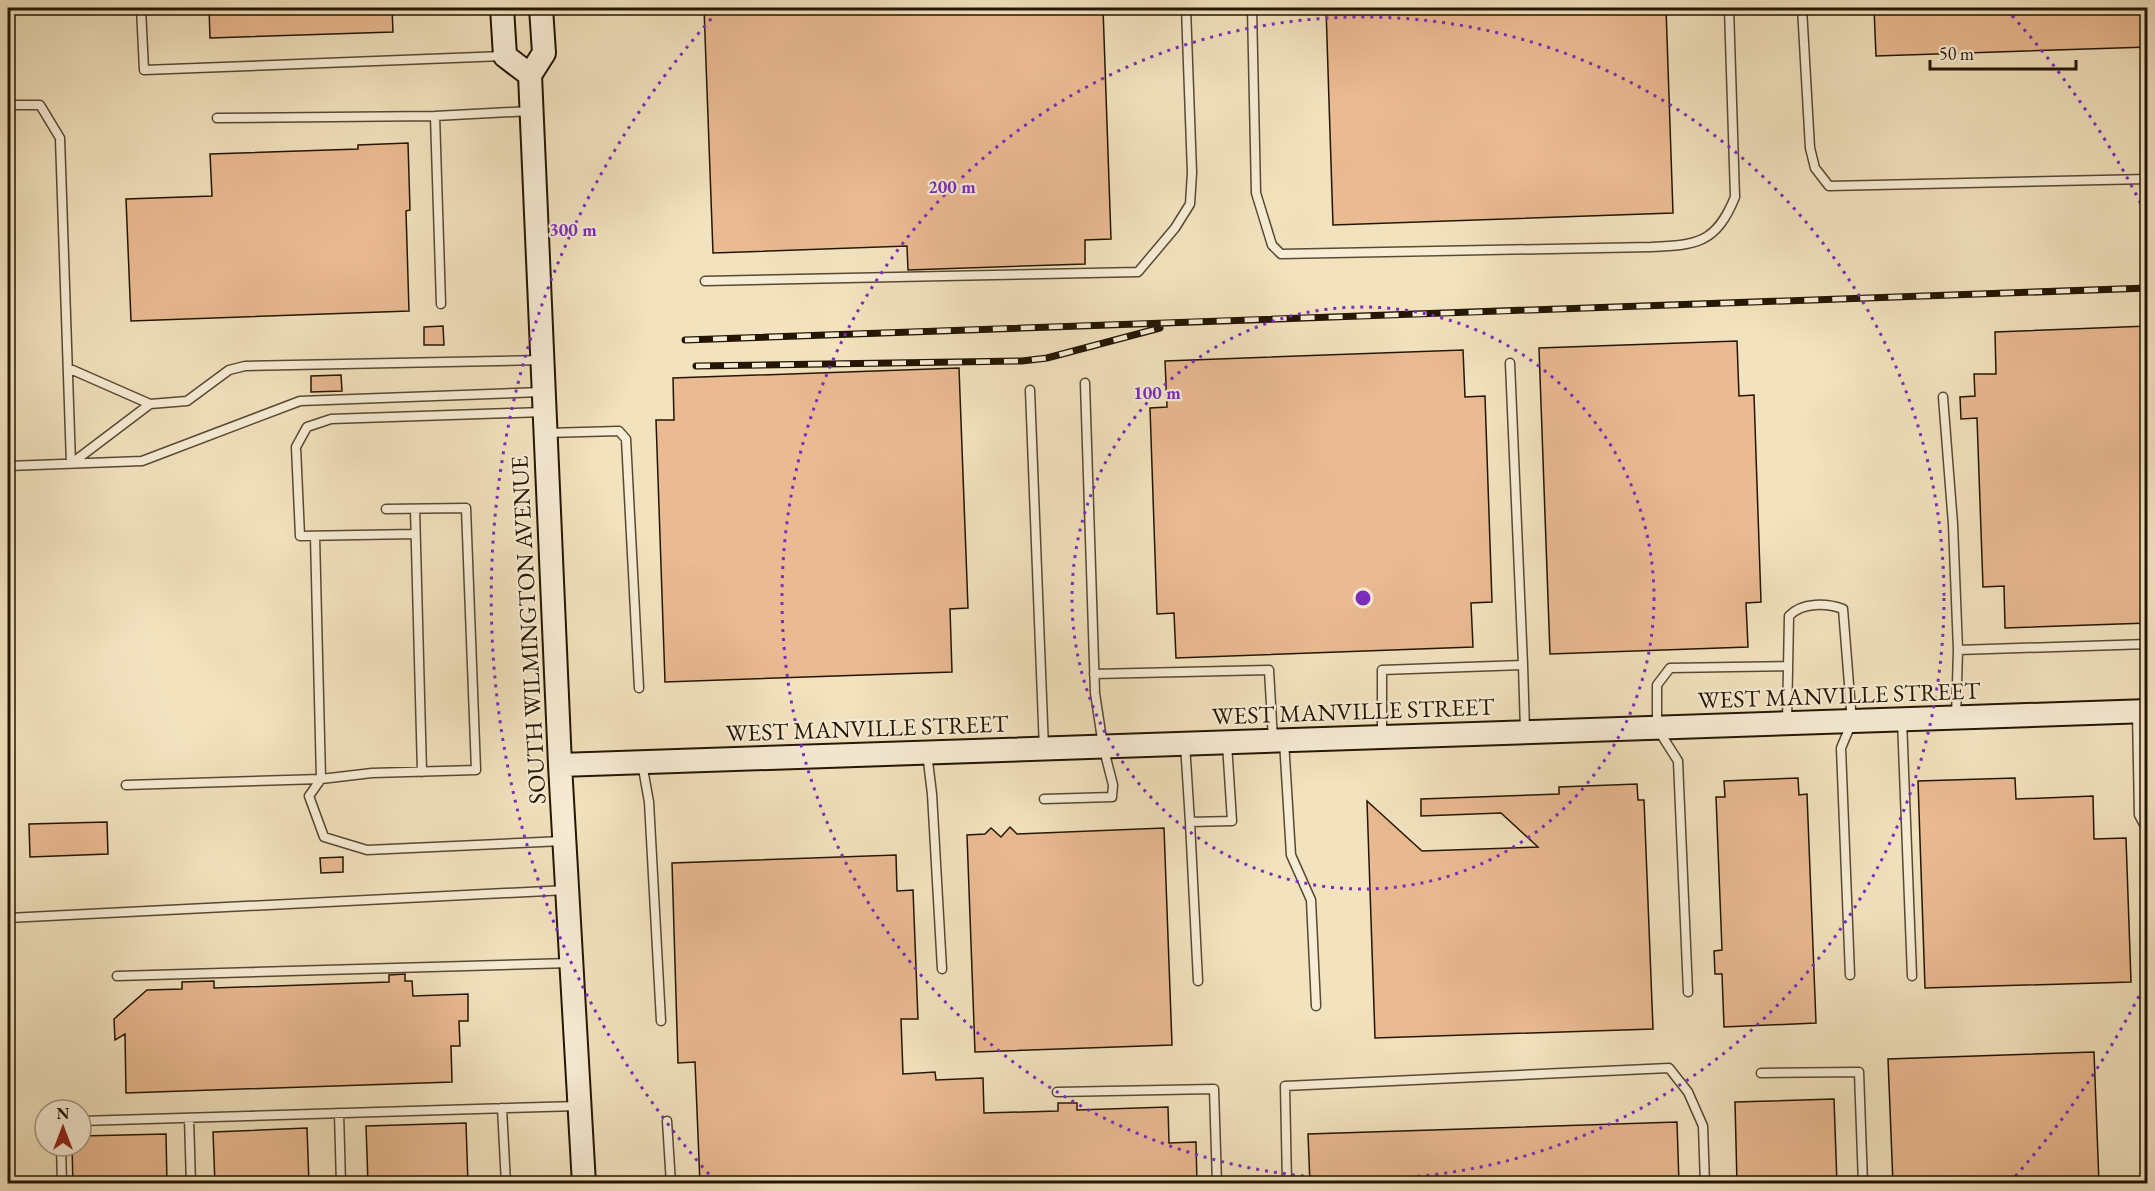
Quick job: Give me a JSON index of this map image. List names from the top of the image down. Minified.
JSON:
{"streets":{"street":["SOUTH WILMINGTON AVENUE","WEST MANVILLE STREET"]},"crossings":[["SOUTH WILMINGTON AVENUE","WEST MANVILLE STREET"]],"scale_bar":"50 m","north":"top","rings":["200 m","300 m","100 m"]}
